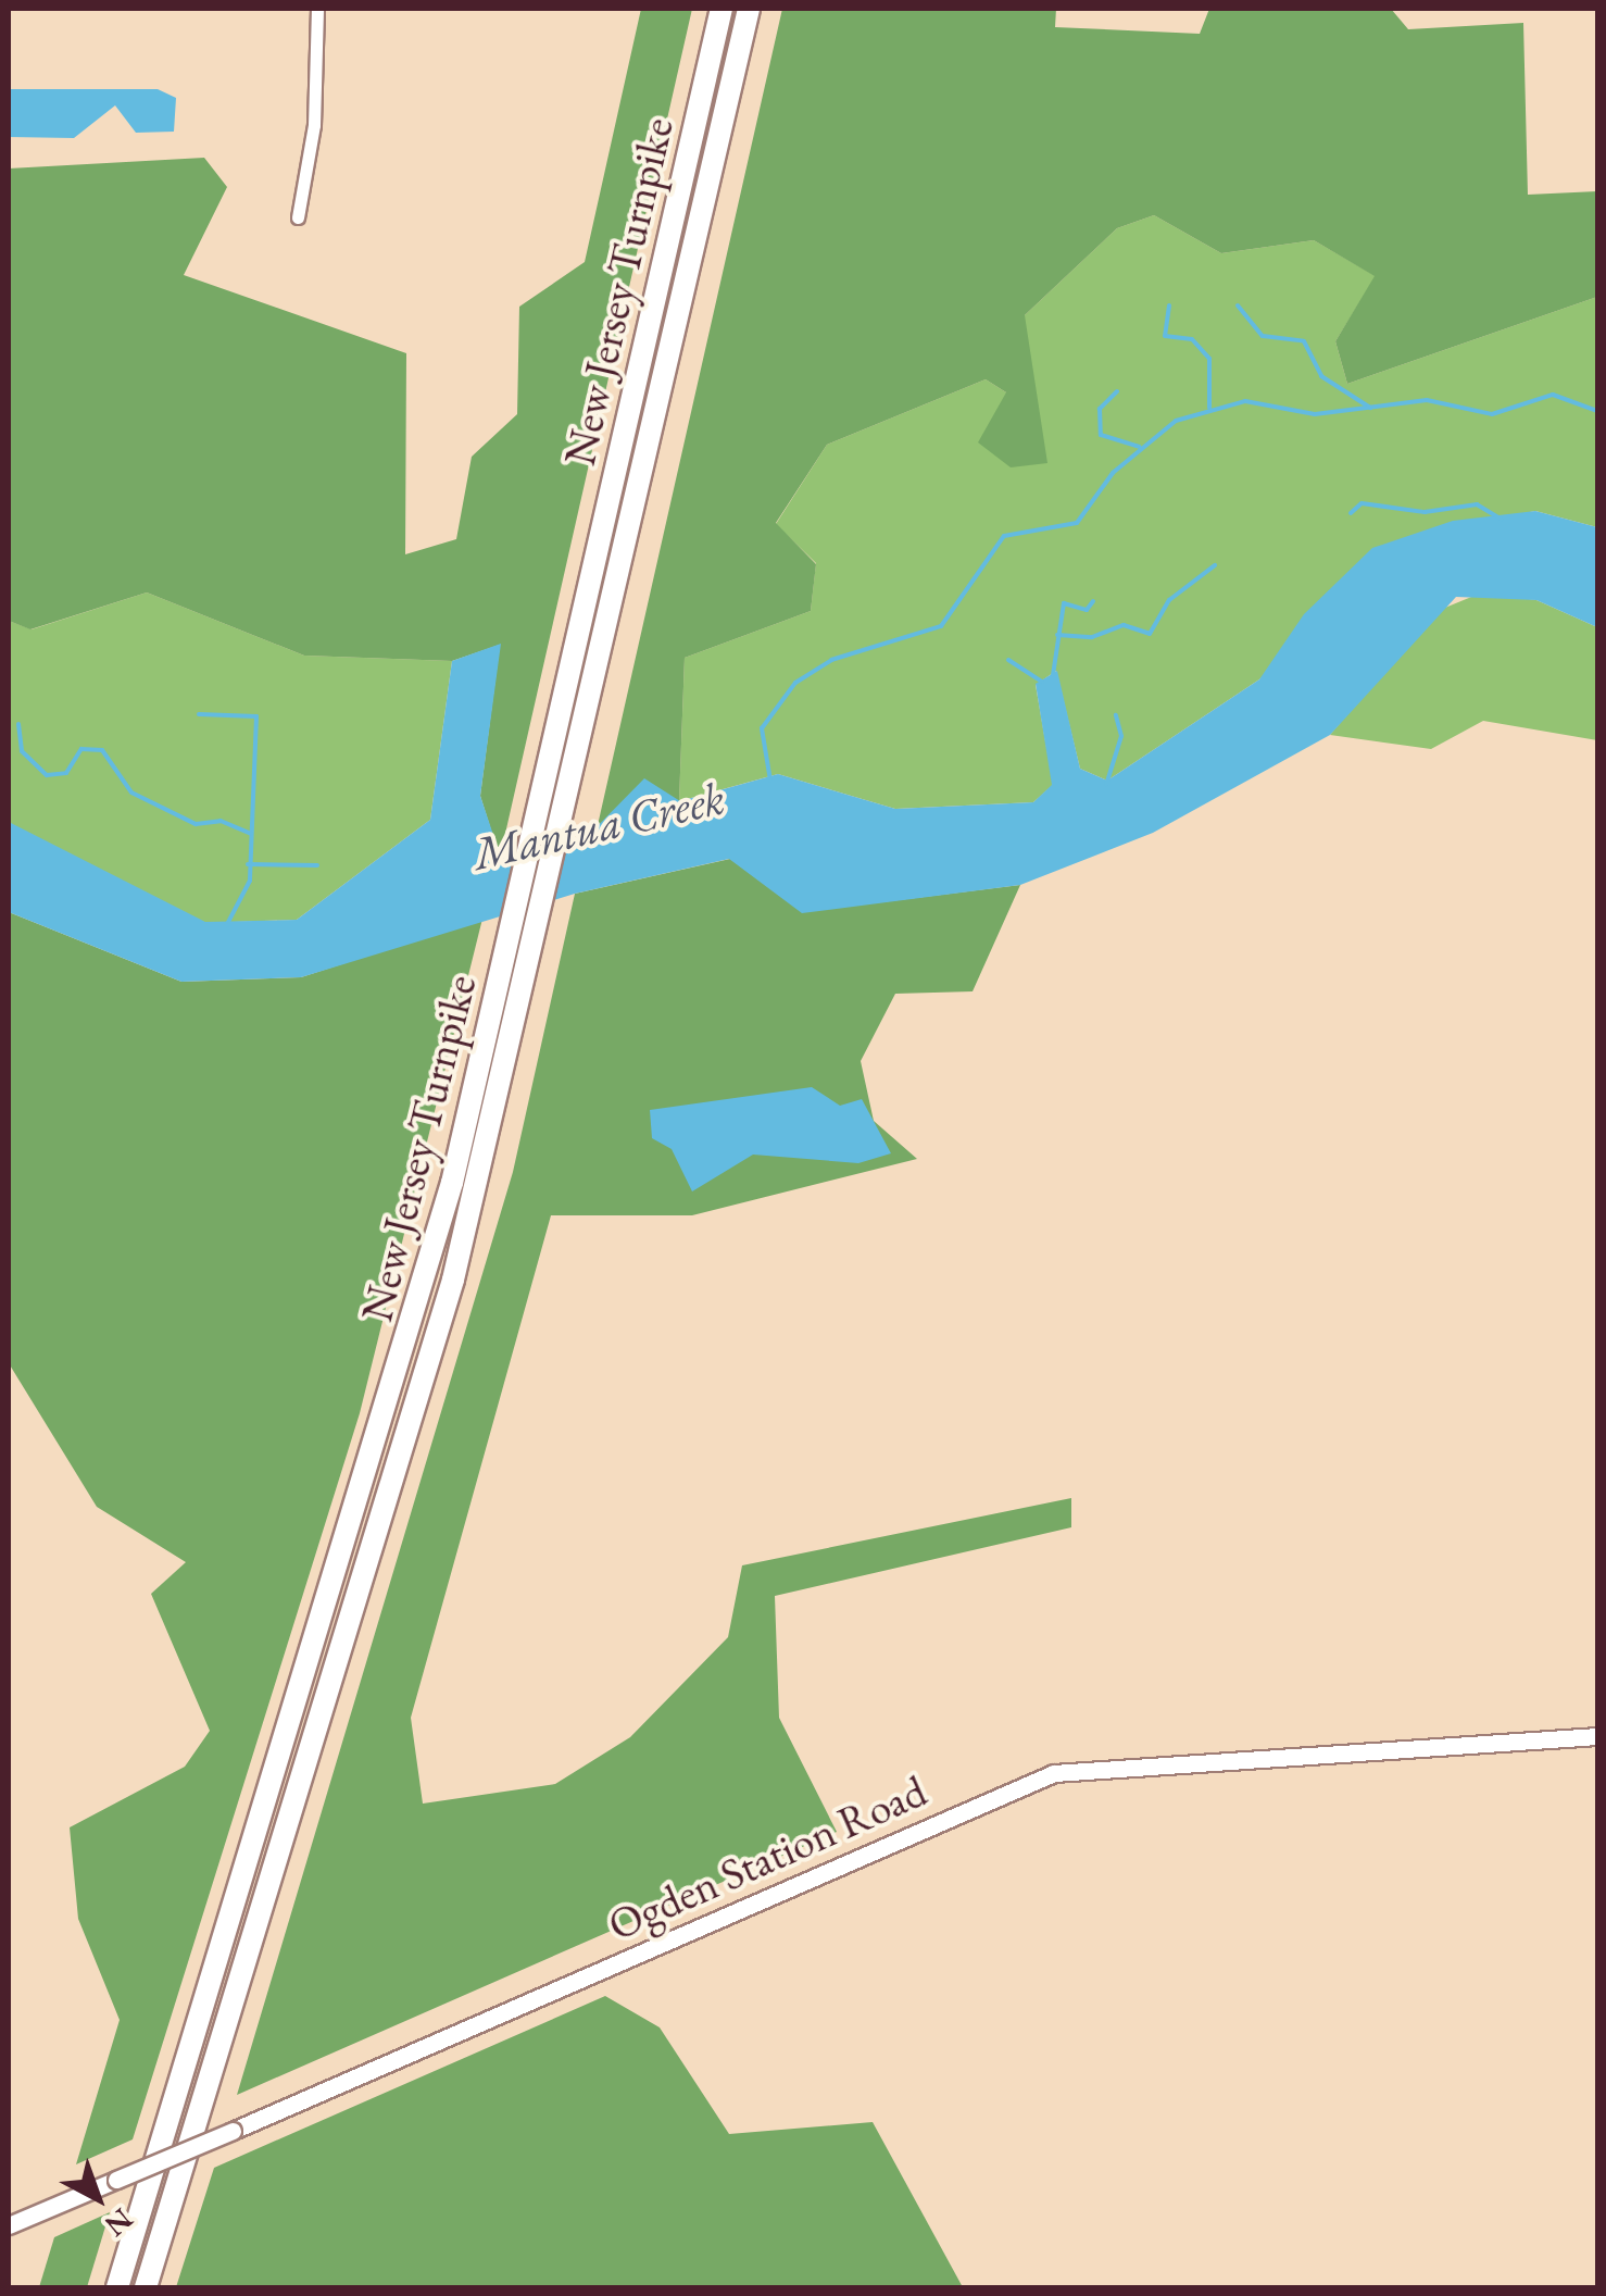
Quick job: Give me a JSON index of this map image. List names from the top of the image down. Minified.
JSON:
{"streets":{"highway":["New Jersey Turnpike"],"street":["Ogden Station Road"]},"water":["Mantua Creek"],"north":"bottom right"}
